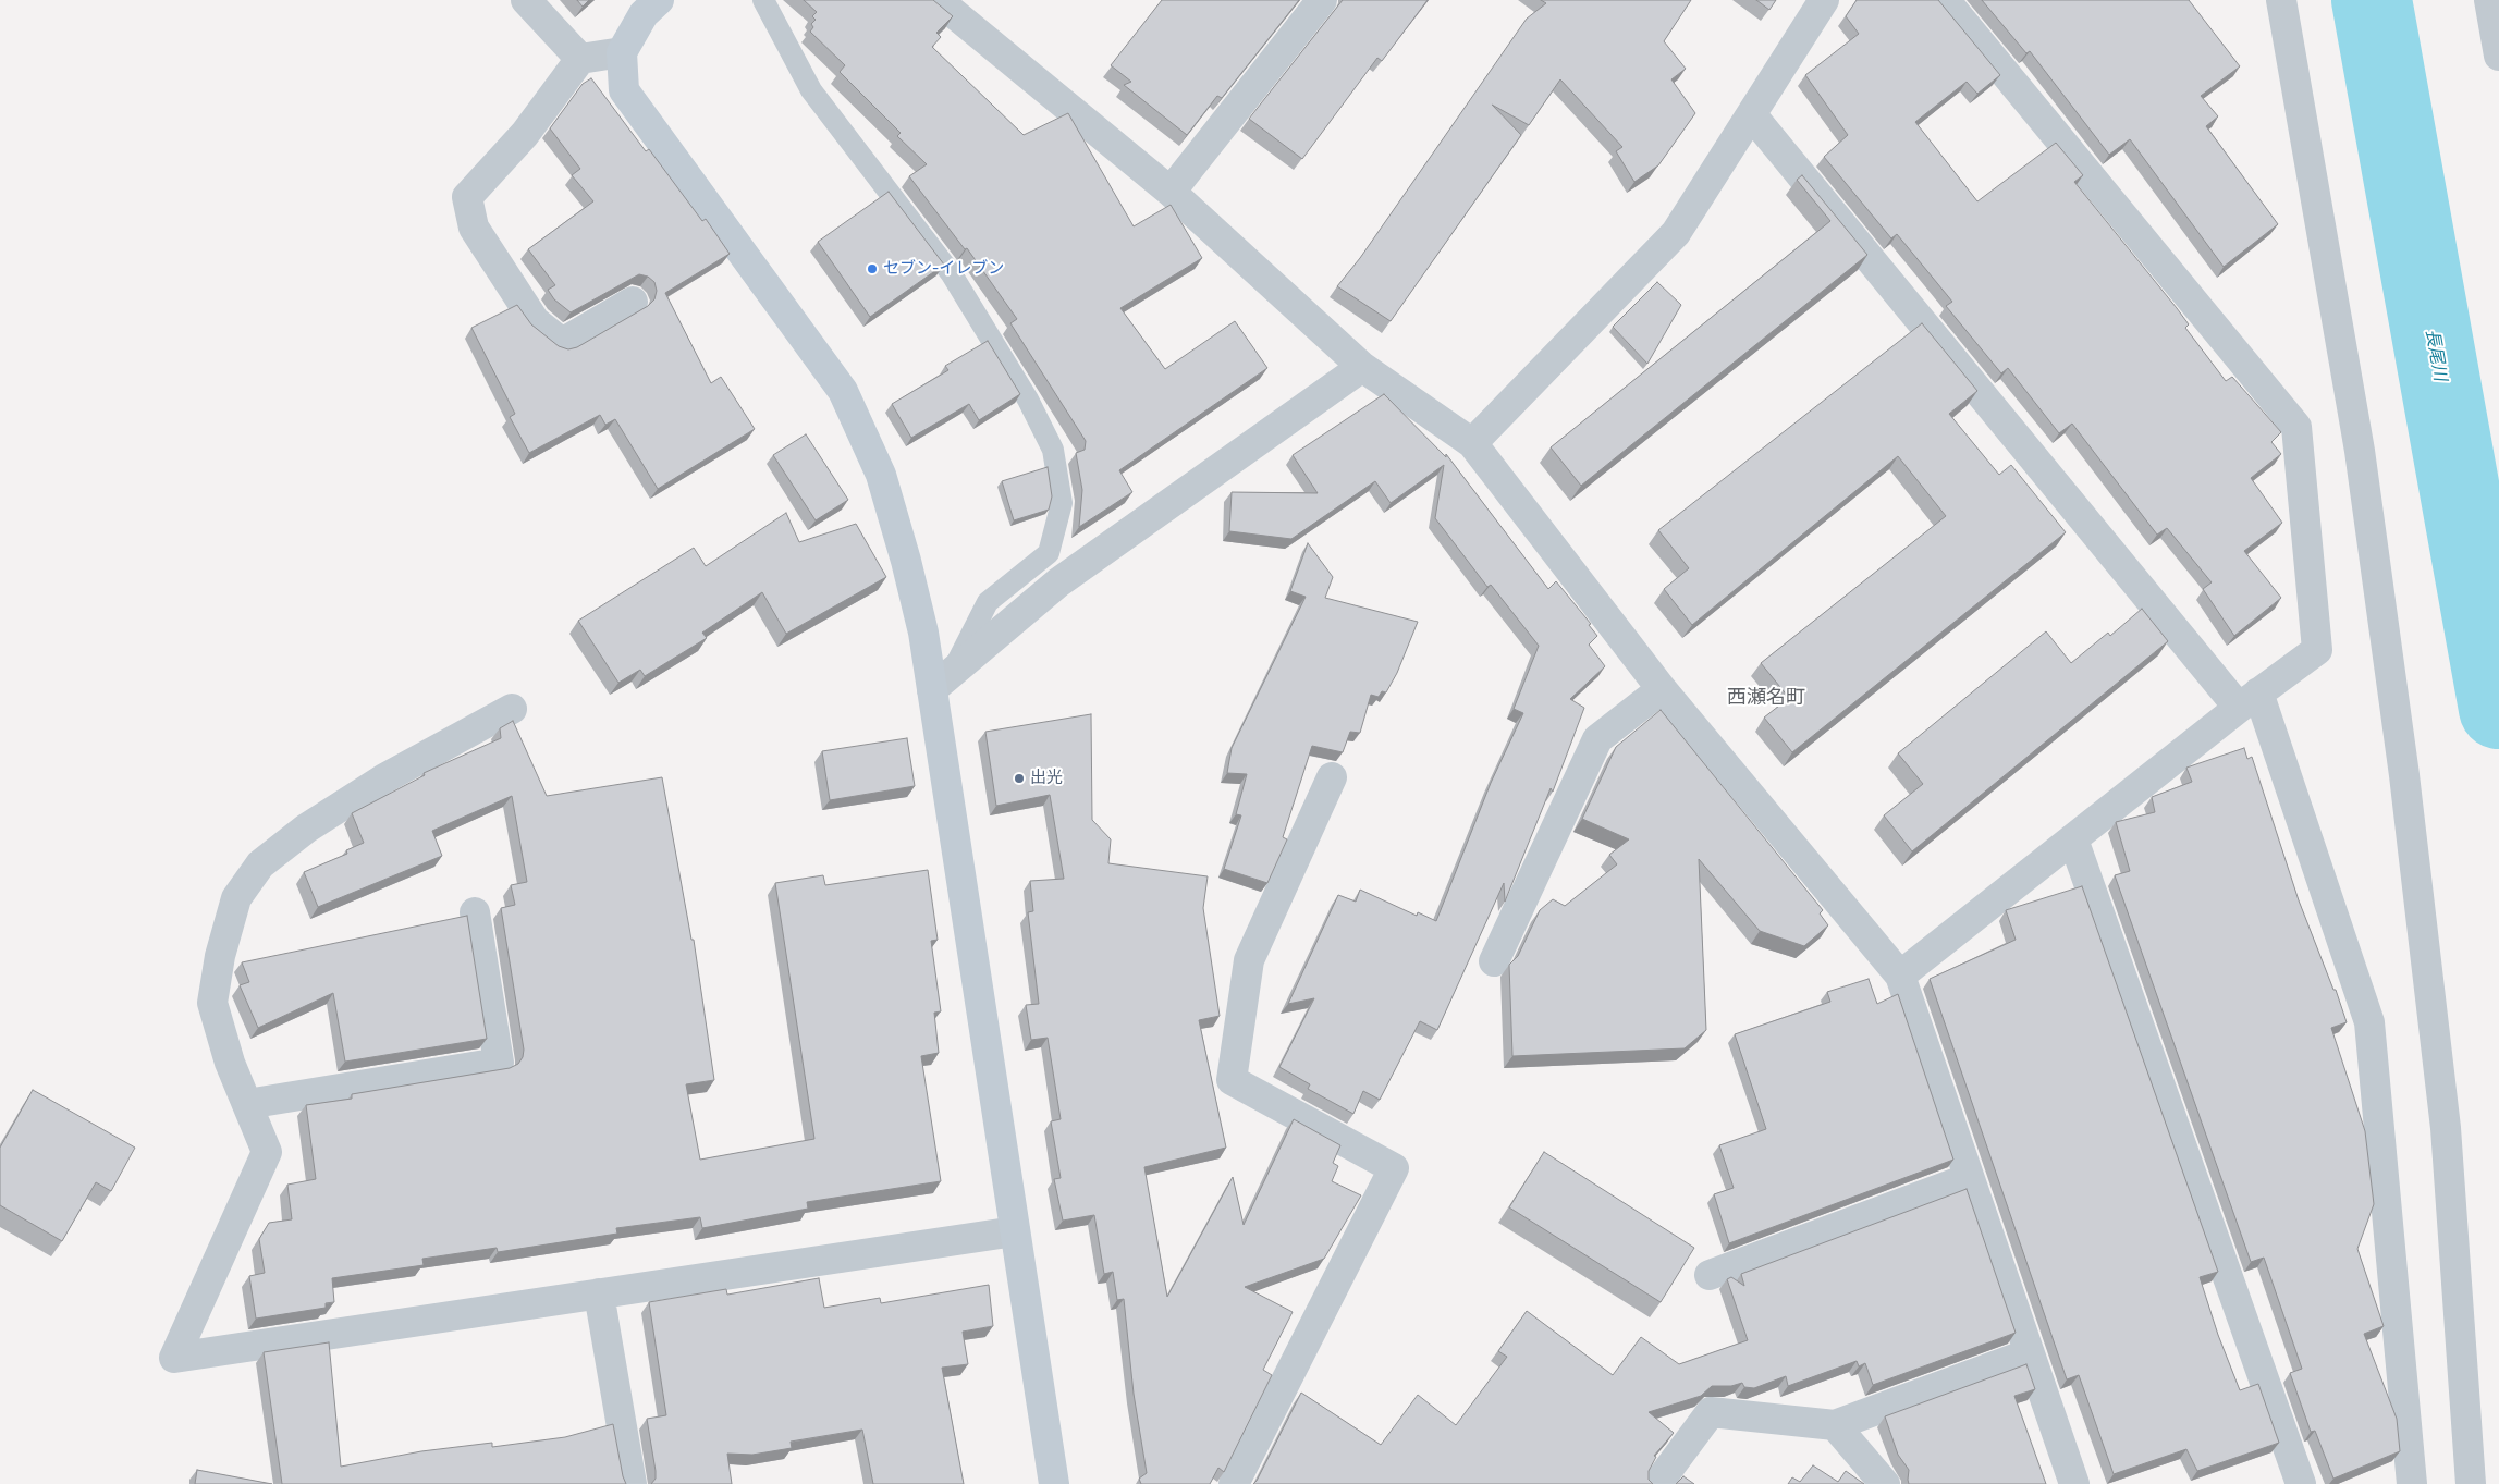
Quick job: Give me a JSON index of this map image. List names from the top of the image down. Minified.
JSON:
{"districts":["西瀬名町"],"water":["長尾川"],"places":["セブン-イレブン","出光"]}
